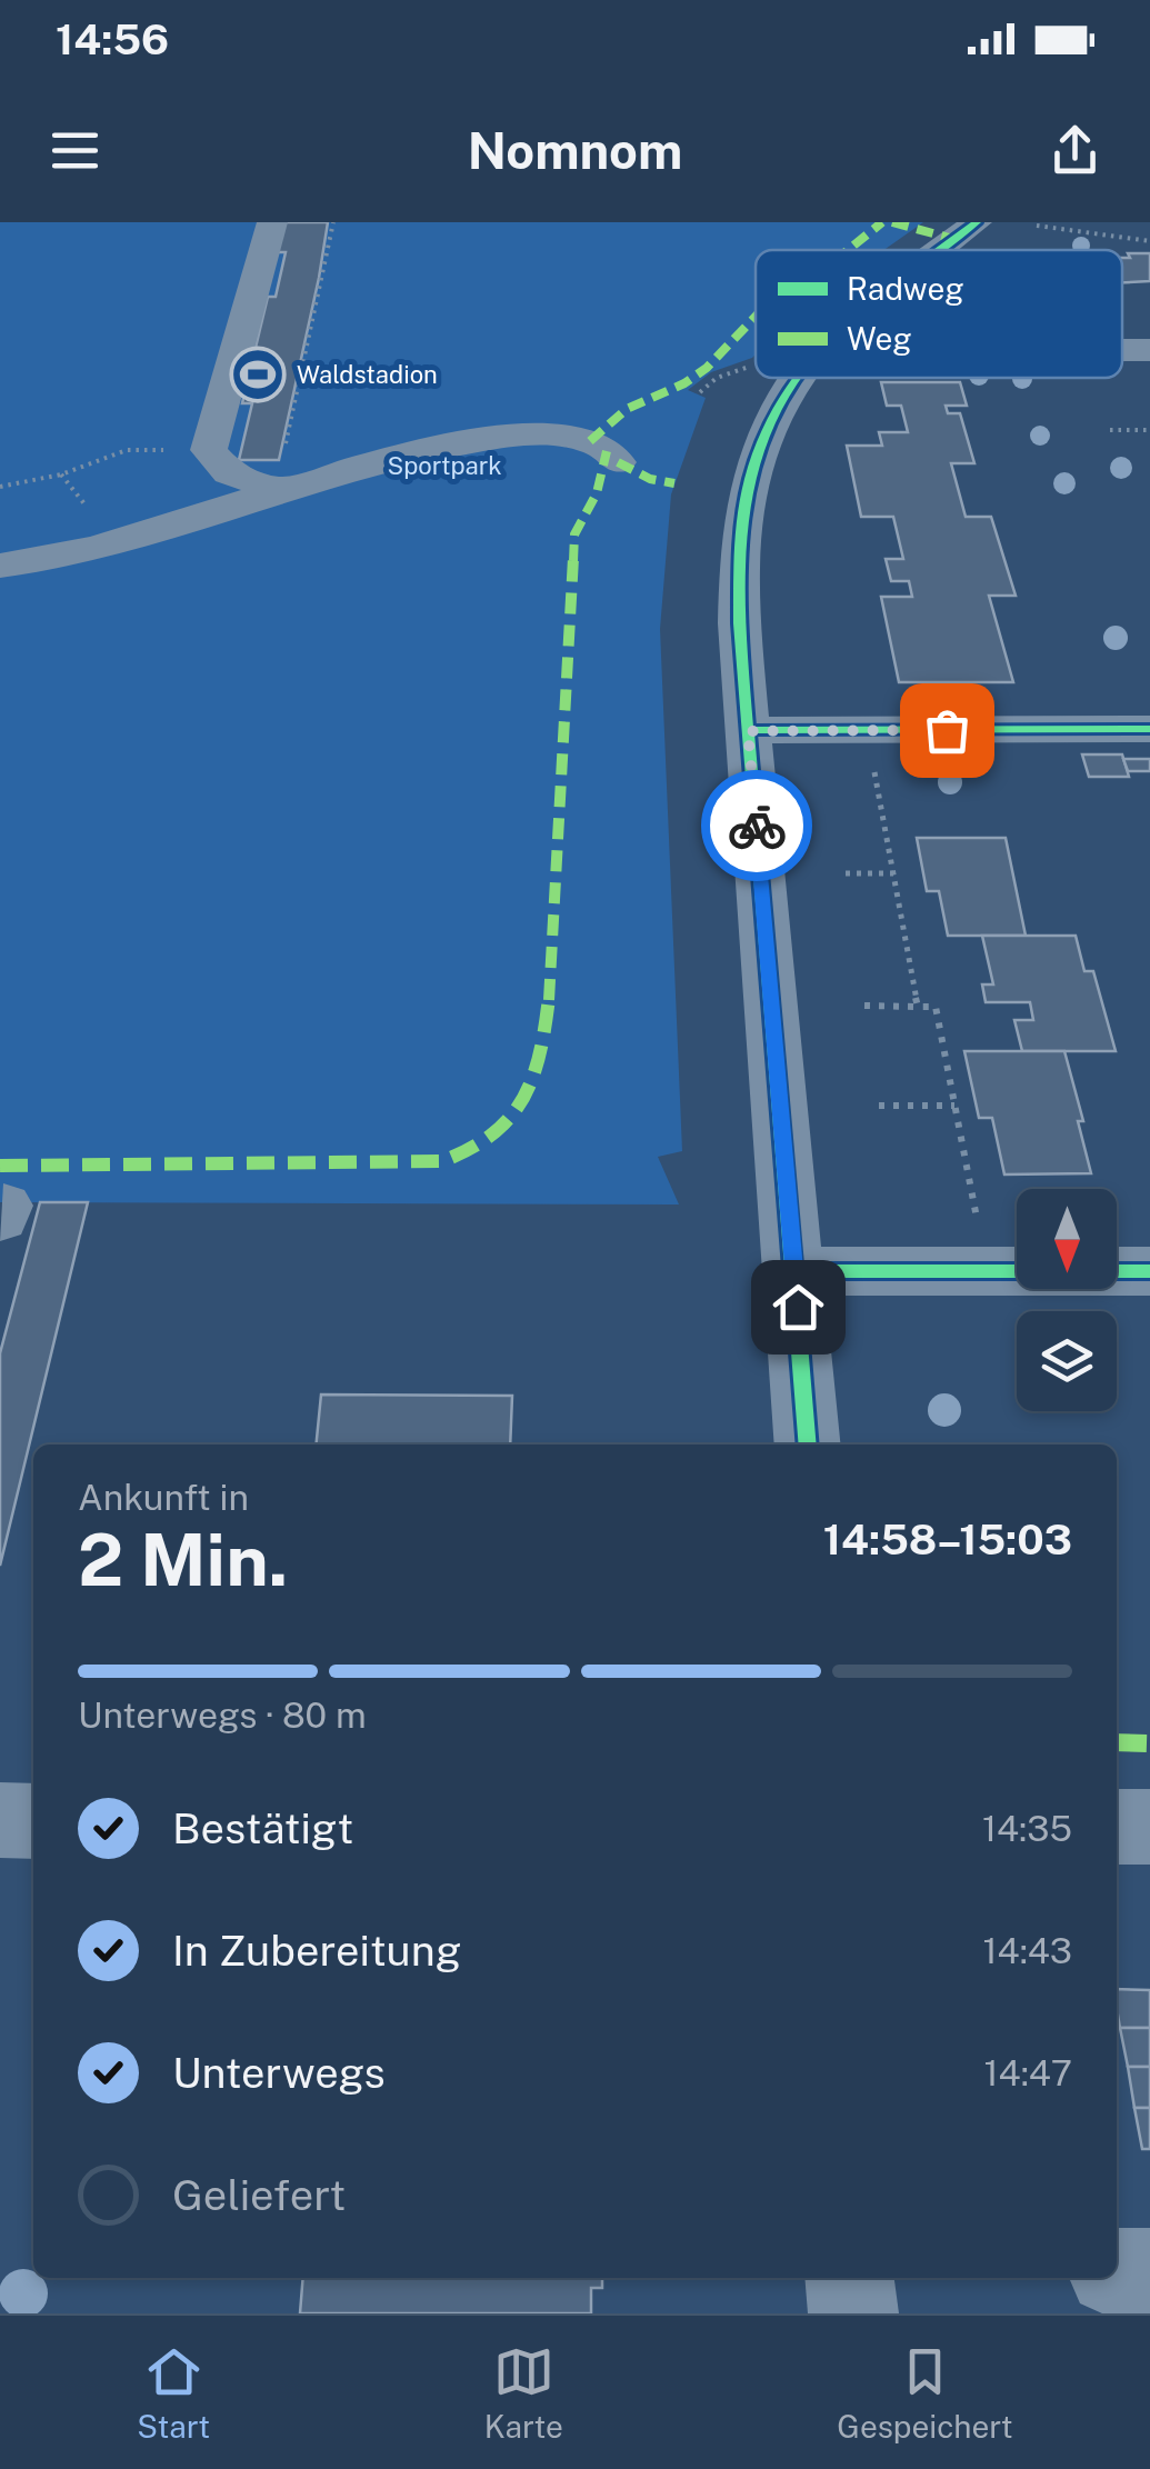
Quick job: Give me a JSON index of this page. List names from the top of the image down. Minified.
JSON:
{"parks":["Sportpark"],"places":{"sports":["Waldstadion"]},"legend":["Radweg","Weg"],"north":"bottom","page":{"status":"14:56","header":"Nomnom","heading":["2 Min.","Ankunft in","14:58–15:03"],"bar":"Unterwegs · 80 m","list":[["Bestätigt","14:35"],["In Zubereitung","14:43"],["Unterwegs","14:47"],"Geliefert"],"tabs":["Start","Karte","Gespeichert"]}}
